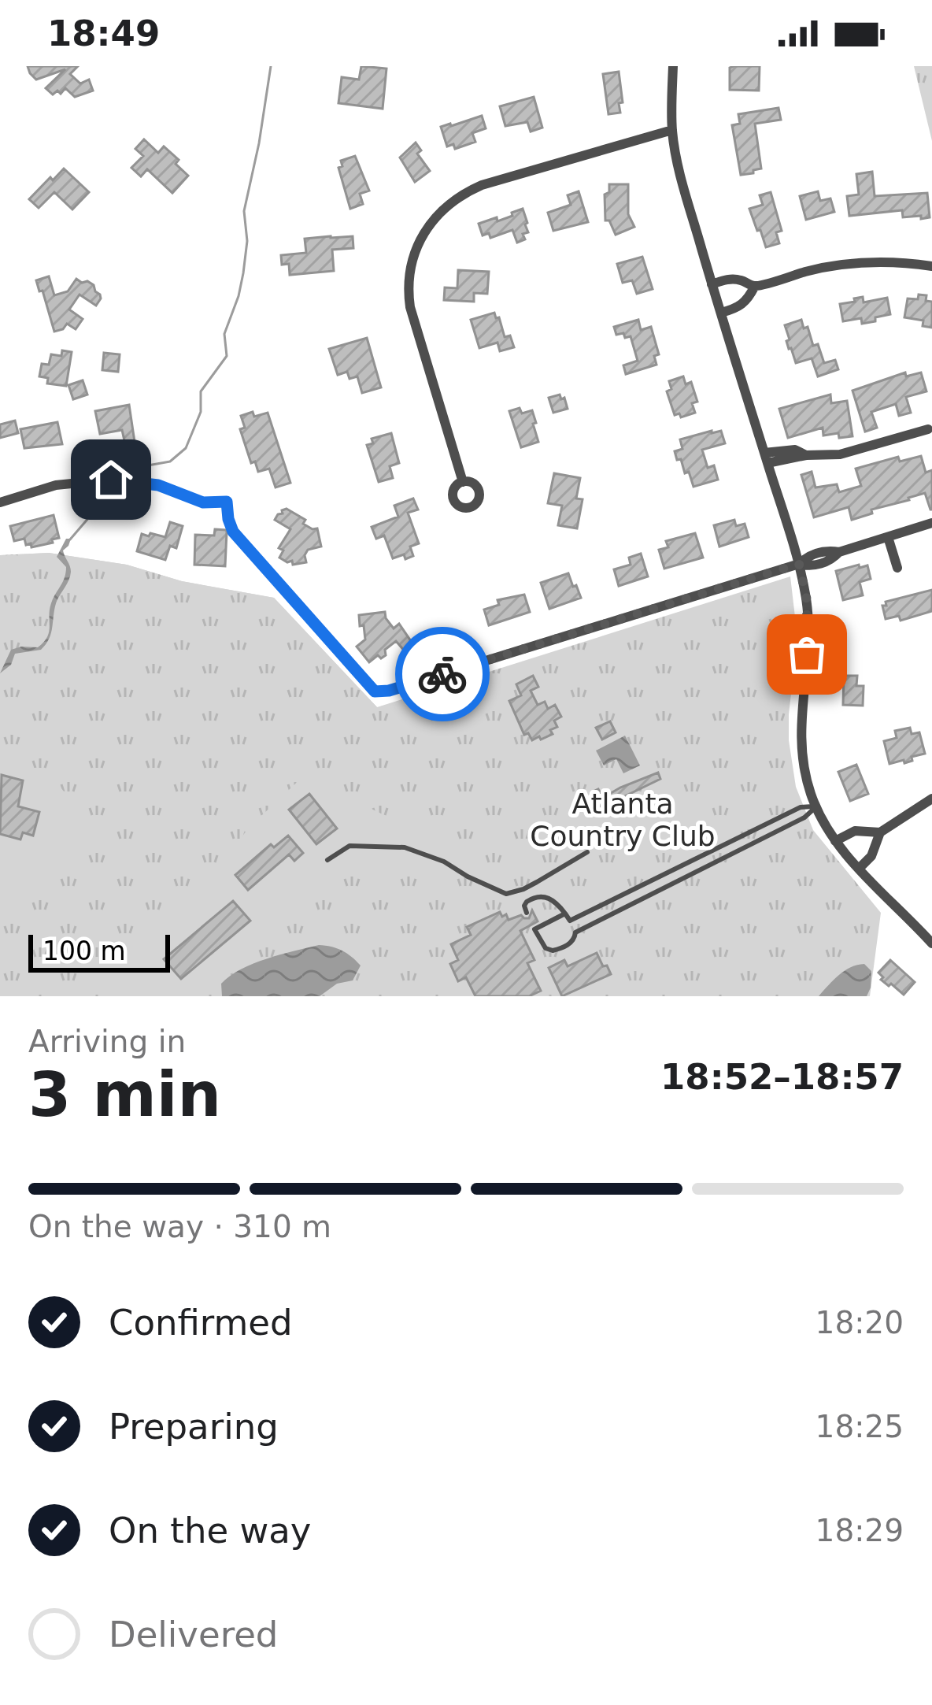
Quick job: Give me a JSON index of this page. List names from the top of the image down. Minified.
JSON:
{"parks":["Atlanta Country Club"],"scale_bar":"100 m","page":{"status":"18:49","scale":"100 m","heading":["3 min","Arriving in","18:52–18:57"],"bar":"On the way · 310 m","list":[["Confirmed","18:20"],["Preparing","18:25"],["On the way","18:29"],"Delivered"]}}
